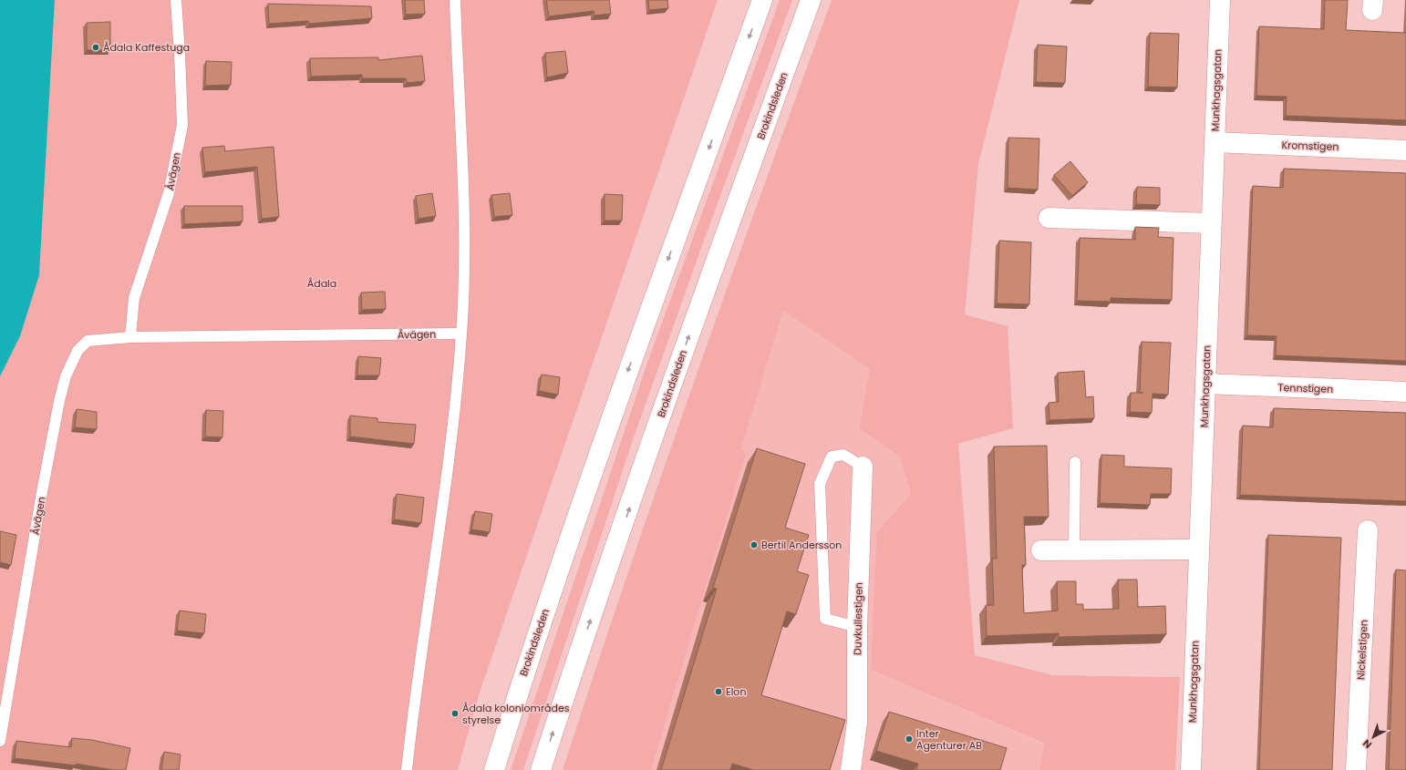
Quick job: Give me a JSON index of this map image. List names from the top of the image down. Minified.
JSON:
{"streets":{"street":["Munkhagsgatan","Brokindsleden","Kromstigen","Tennstigen","Duvkullestigen","Nickelstigen"],"lane":["Åvägen"]},"crossings":[["Munkhagsgatan","Kromstigen"],["Munkhagsgatan","Tennstigen"]],"parks":["Ådala"],"places":["Ådala Kaffestuga","Bertil Andersson","Elon","Ådala koloniområdes styrelse","Inter Agenturer AB"],"north":"bottom left"}
